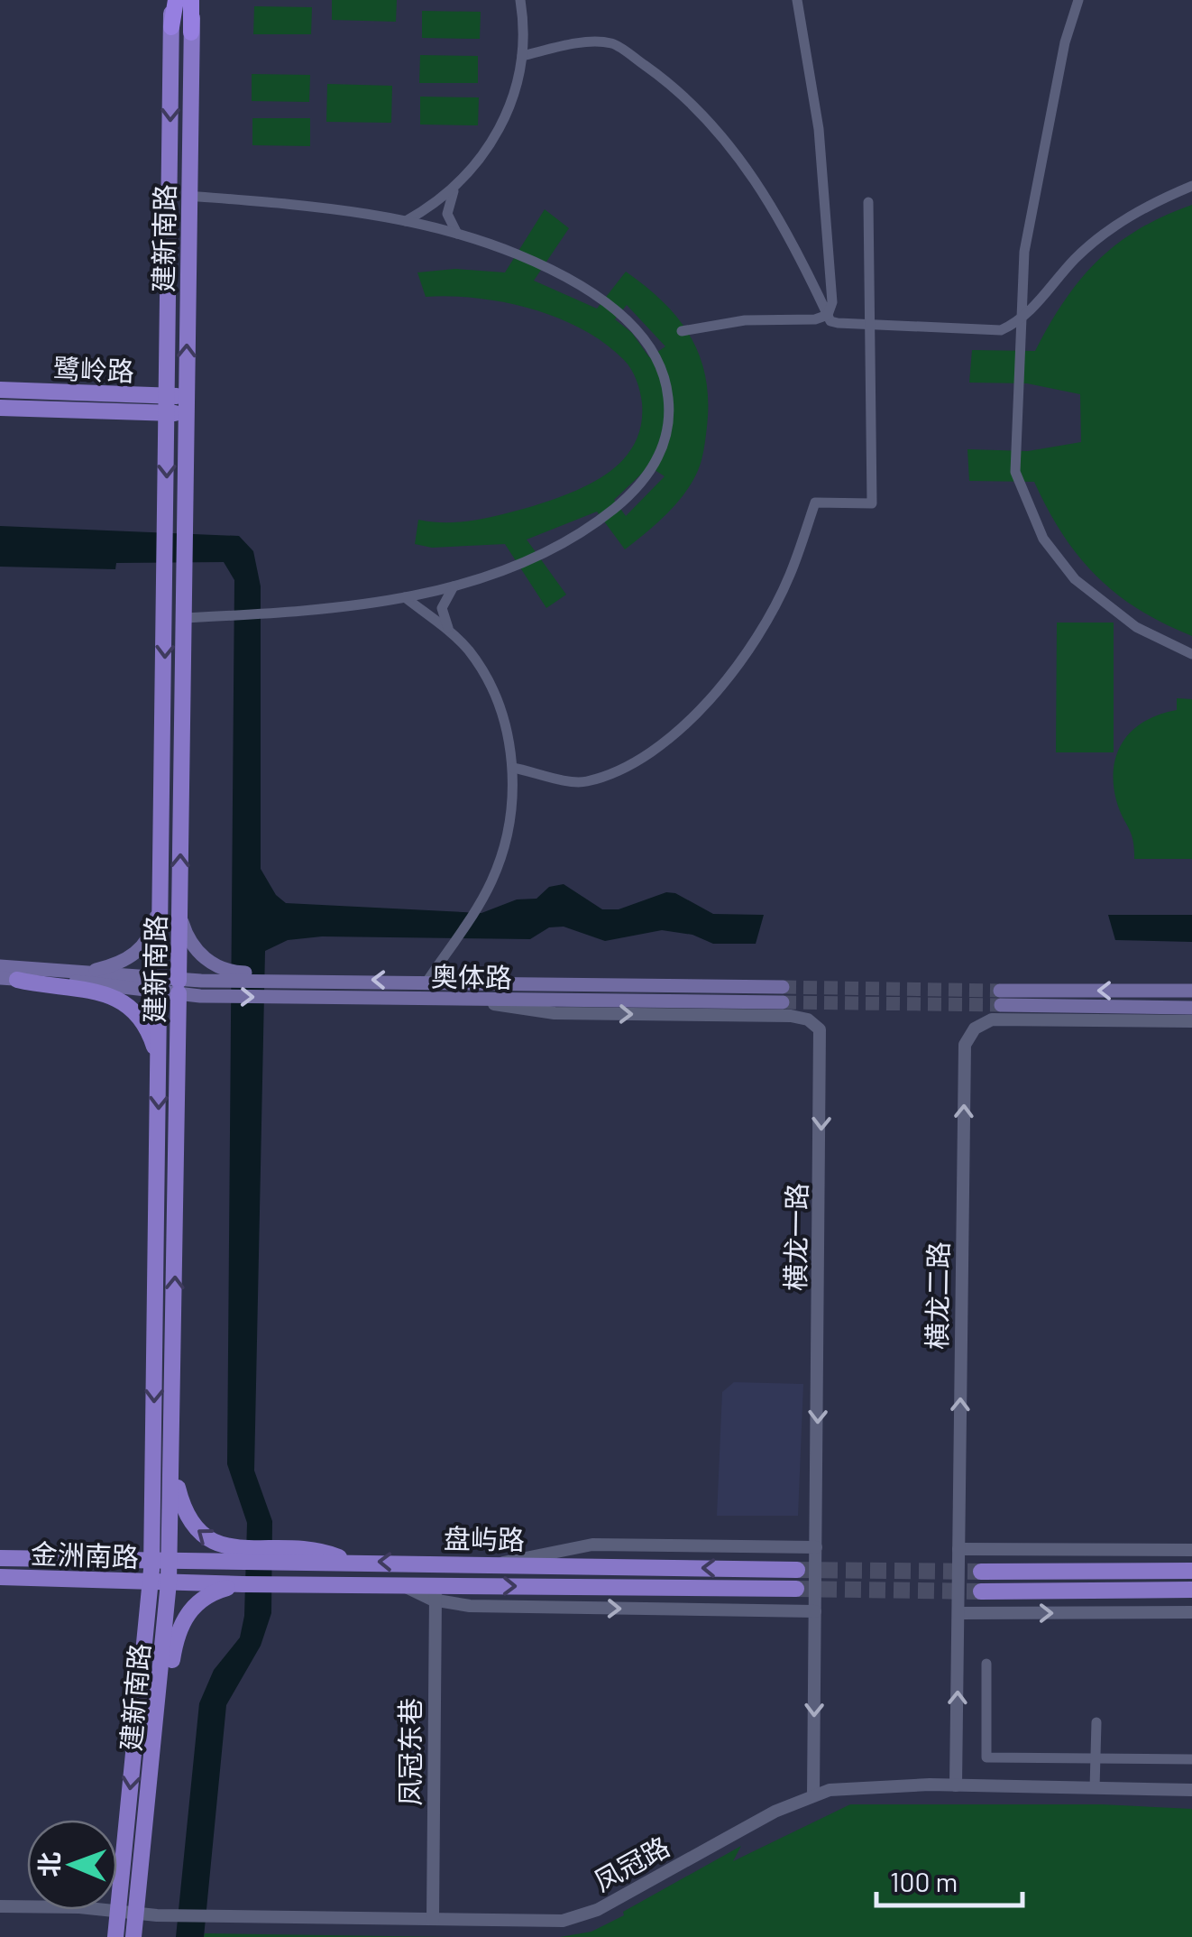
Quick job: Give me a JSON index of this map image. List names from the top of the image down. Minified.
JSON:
{"streets":{"main road":["建新南路","鹭岭路","奥体路","盘屿路","金洲南路"],"street":["横龙一路","横龙二路","凤冠东巷","凤冠路"]},"crossings":[["建新南路","鹭岭路"],["建新南路","奥体路"],["建新南路","盘屿路"],["建新南路","金洲南路"],["建新南路","凤冠路"],["奥体路","横龙一路"],["横龙一路","凤冠路"],["横龙二路","凤冠路"],["盘屿路","金洲南路"],["盘屿路","凤冠东巷"],["凤冠东巷","凤冠路"]],"one_way":["横龙二路"],"scale_bar":"100 m","north":"left"}
